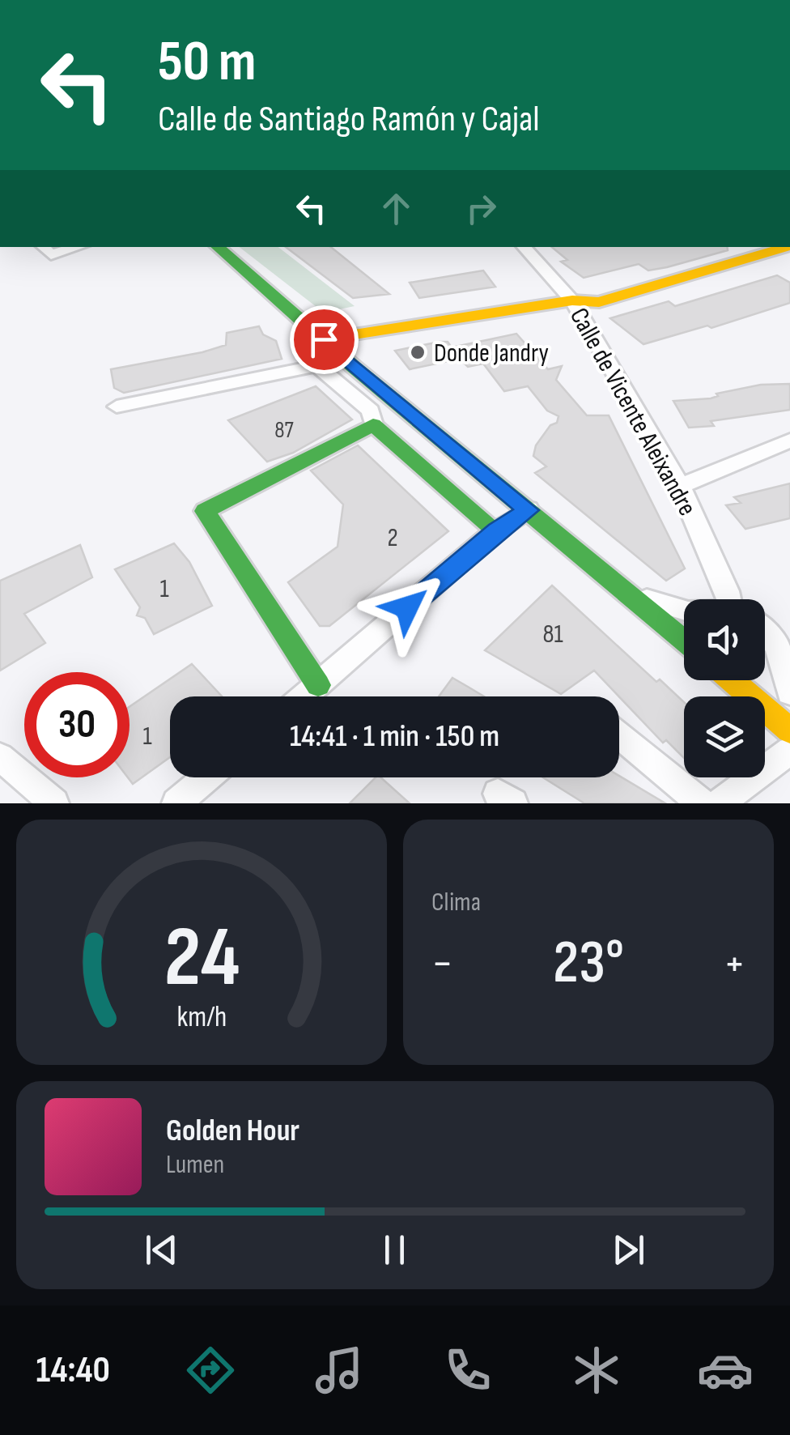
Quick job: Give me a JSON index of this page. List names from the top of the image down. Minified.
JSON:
{"streets":{"street":["Calle de Vicente Aleixandre"]},"places":["Donde Jandry"],"house_numbers":["87","2","1","81","1"],"page":{"turn":["50 m","Calle de Santiago Ramón y Cajal"],"limit":"30","trip":"14:41 · 1 min · 150 m","tile":"Clima","heat":["−","23°","+"],"song":["Golden Hour","Lumen"],"tabs":"14:40","gauge":["24","km/h"]}}
